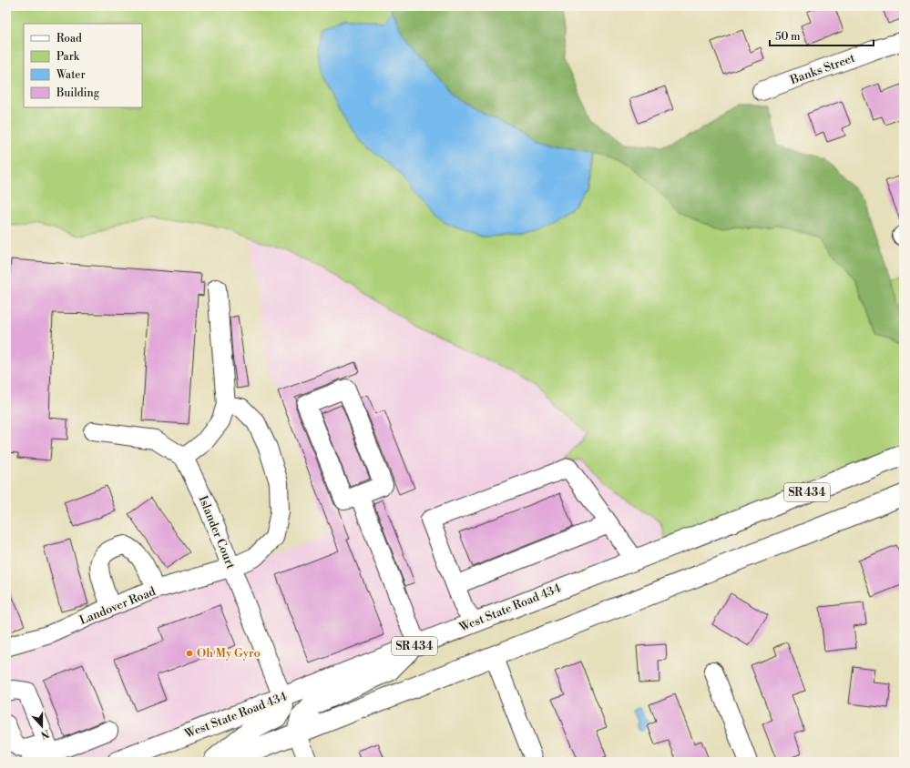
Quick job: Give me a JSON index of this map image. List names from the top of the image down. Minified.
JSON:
{"streets":{"main road":["SR 434","West State Road 434"],"street":["Banks Street","Islander Court","Landover Road"]},"crossings":[["Islander Court","Landover Road"],["Islander Court","West State Road 434"]],"places":["Oh My Gyro"],"legend":["Road","Park","Water","Building"],"scale_bar":"50 m","north":"bottom"}
